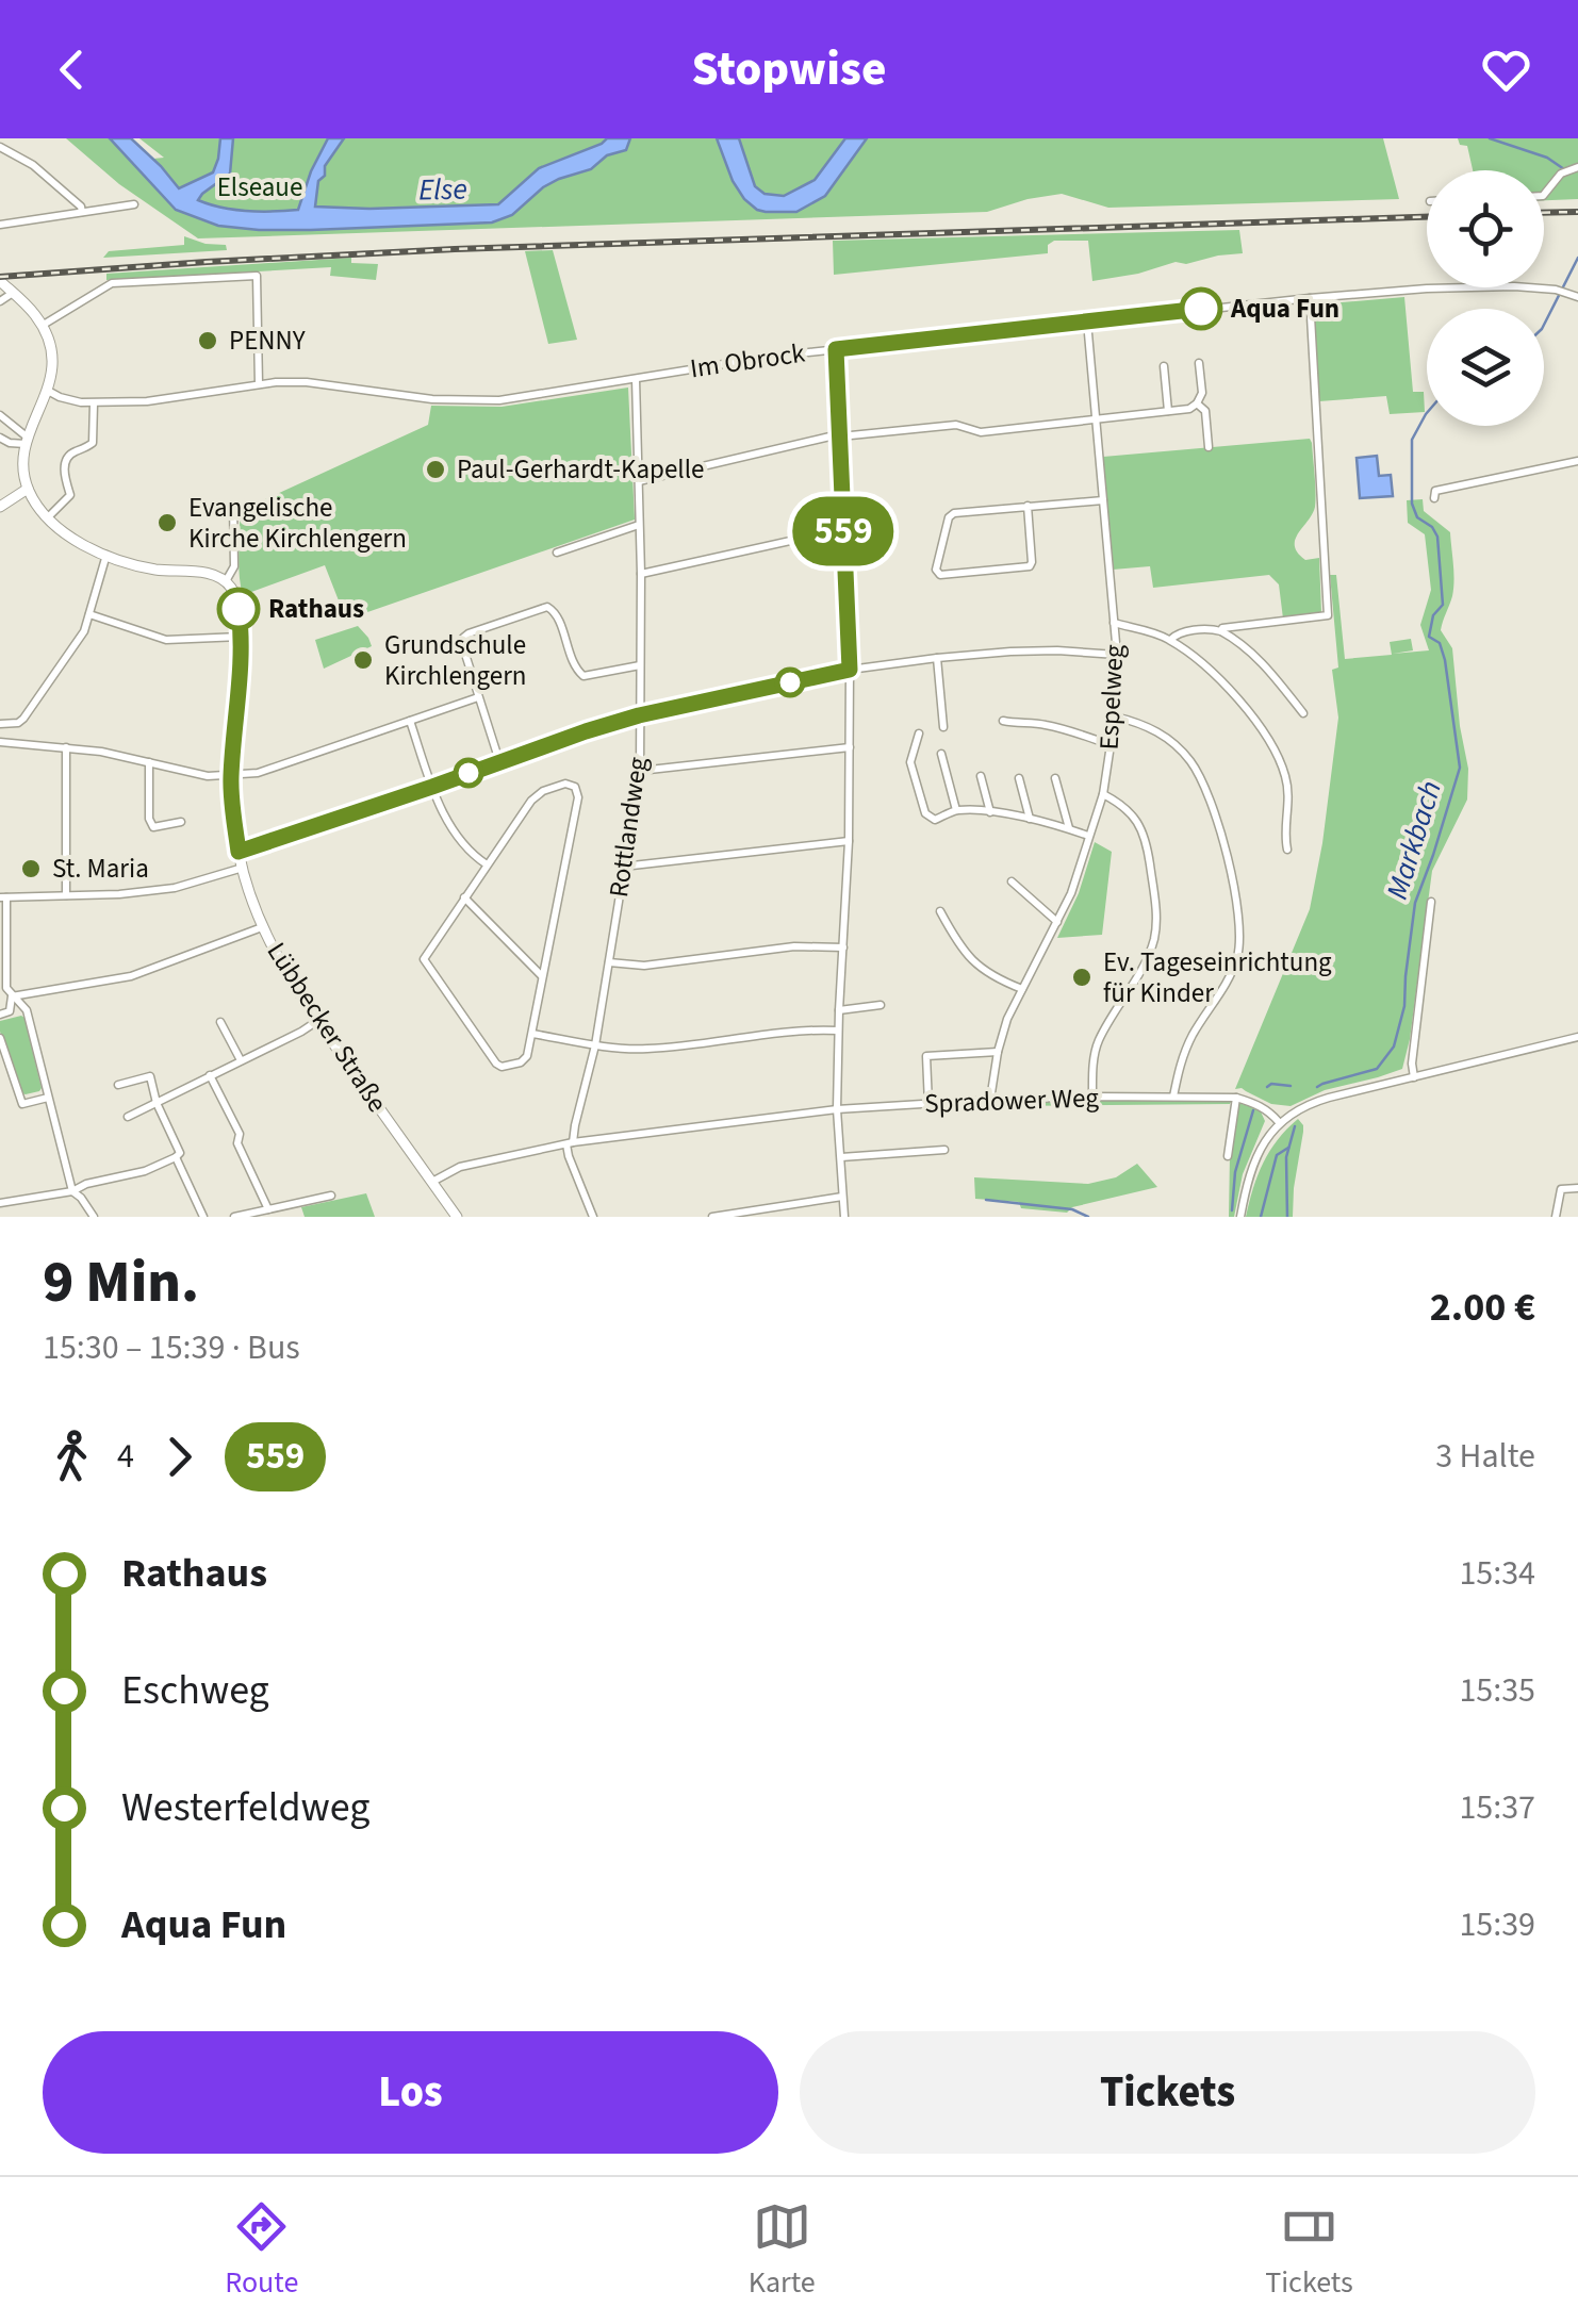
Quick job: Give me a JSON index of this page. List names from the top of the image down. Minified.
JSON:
{"streets":{"street":["Im Obrock","Espelweg","Rottlandweg","Lübbecker Straße","Spradower Weg"]},"crossings":[["Im Obrock","Espelweg"],["Im Obrock","Rottlandweg"],["Espelweg","Spradower Weg"],["Rottlandweg","Spradower Weg"],["Lübbecker Straße","Spradower Weg"]],"water":["Else","Markbach"],"parks":["Elseaue"],"places":["Aqua Fun","PENNY","Paul-Gerhardt-Kapelle","Evangelische Kirche Kirchlengern","Rathaus","Grundschule Kirchlengern","St. Maria","Ev. Tageseinrichtung für Kinder"],"lines":["bus line 559"],"page":{"header":"Stopwise","on_map":"559","heading":["9 Min.","15:30 – 15:39 · Bus","2.00 €"],"legs":["4","559","3 Halte"],"list":[{"name":"Rathaus","value":"15:34"},{"name":"Eschweg","value":"15:35"},{"name":"Westerfeldweg","value":"15:37"},{"name":"Aqua Fun","value":"15:39"}],"buttons":["Los","Tickets"],"tabs":["Route","Karte","Tickets"]}}
